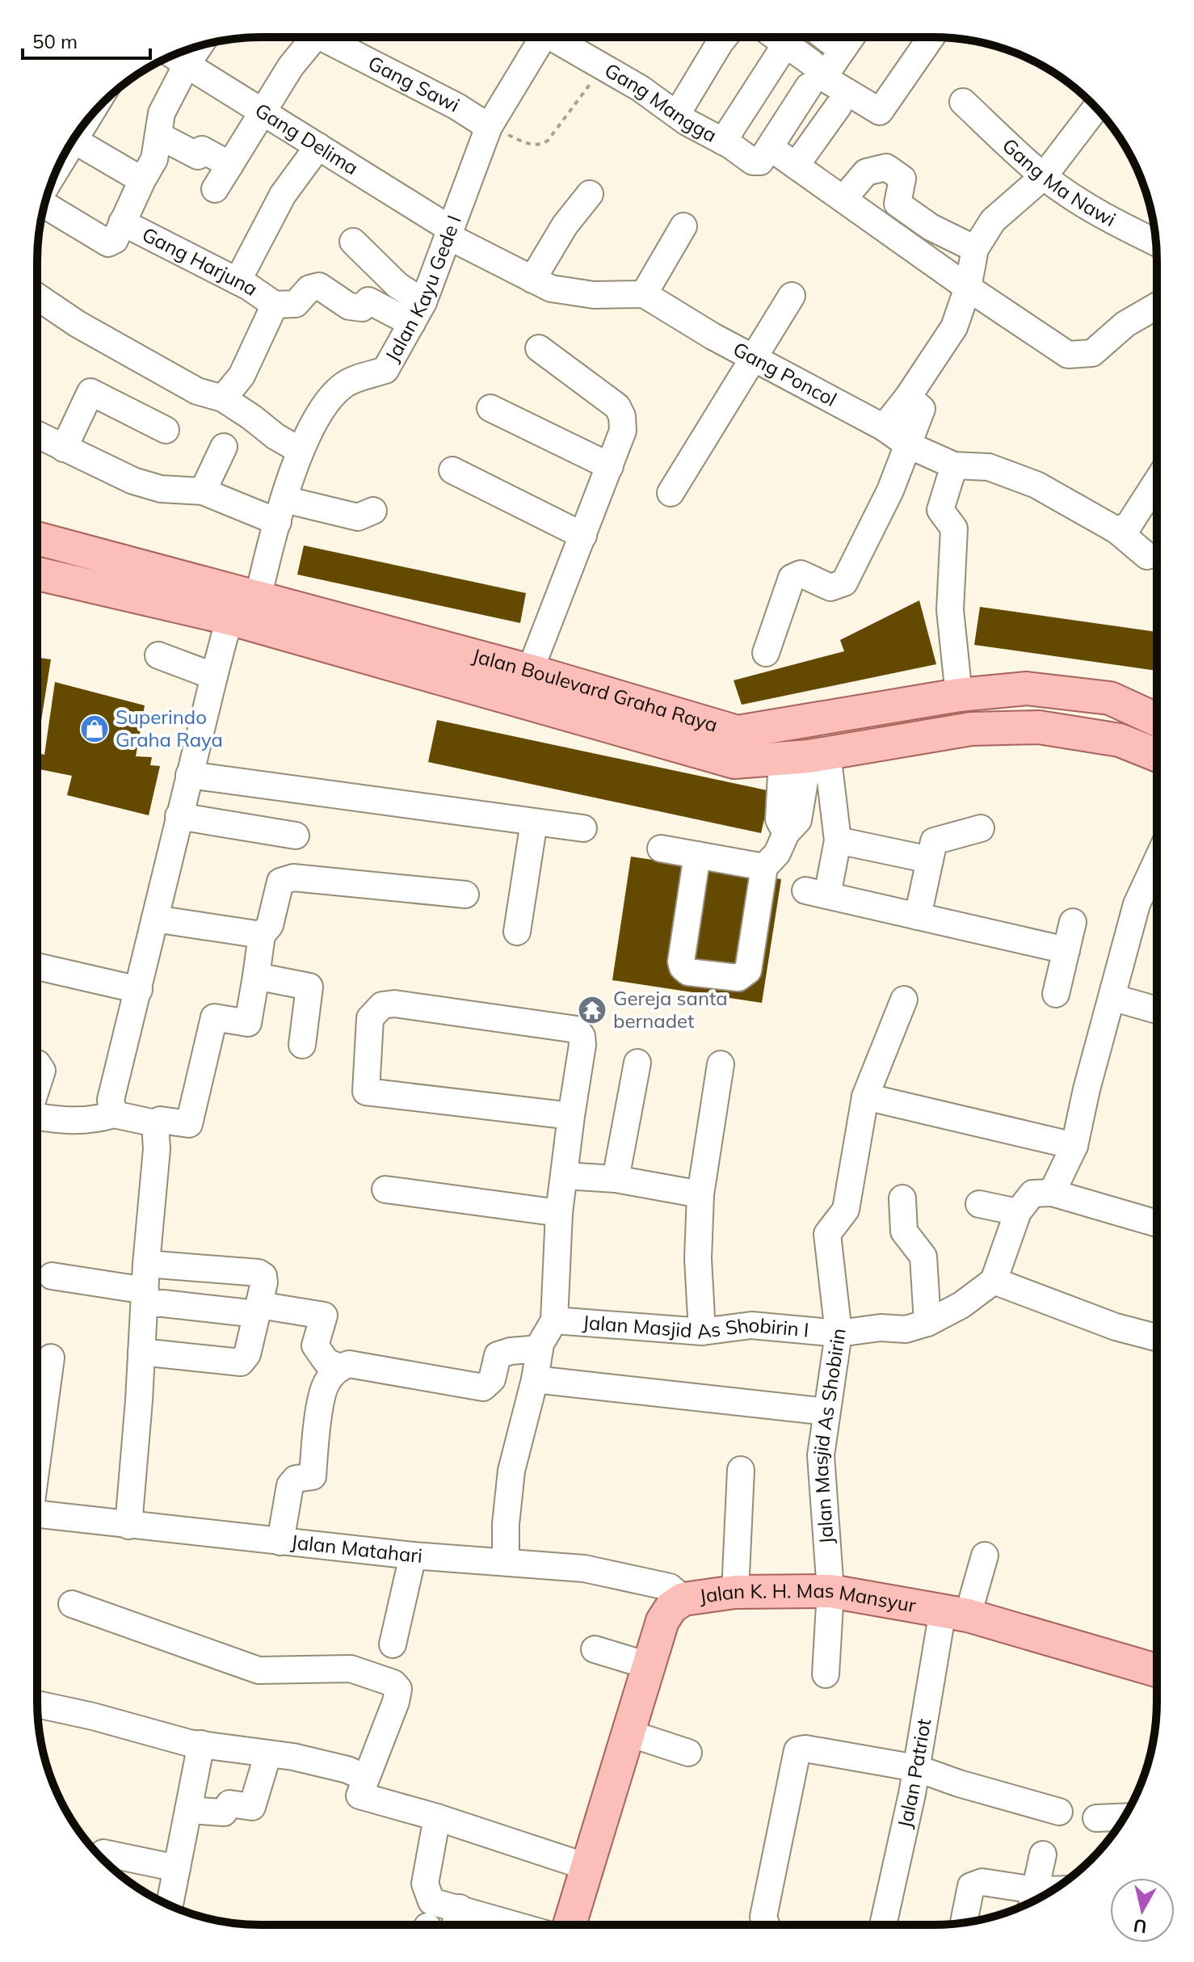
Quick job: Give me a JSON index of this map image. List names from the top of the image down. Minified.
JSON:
{"streets":{"main road":["Jalan Boulevard Graha Raya","Jalan K. H. Mas Mansyur"],"street":["Gang Sawi","Gang Mangga","Gang Delima","Gang Ma Nawi","Gang Harjuna","Jalan Kayu Gede I","Gang Poncol","Jalan Masjid As Shobirin I","Jalan Masjid As Shobirin","Jalan Matahari","Jalan Patriot"]},"crossings":[["Gang Sawi","Gang Delima"],["Gang Sawi","Jalan Kayu Gede I"],["Gang Delima","Jalan Kayu Gede I"],["Jalan Kayu Gede I","Jalan Boulevard Graha Raya"],["Jalan Masjid As Shobirin I","Jalan Masjid As Shobirin"],["Jalan Masjid As Shobirin","Jalan K. H. Mas Mansyur"],["Jalan Matahari","Jalan K. H. Mas Mansyur"],["Jalan K. H. Mas Mansyur","Jalan Patriot"]],"places":{"shop":["Superindo Graha Raya"],"temple":["Gereja santa bernadet"]},"scale_bar":"50 m","north":"bottom"}
